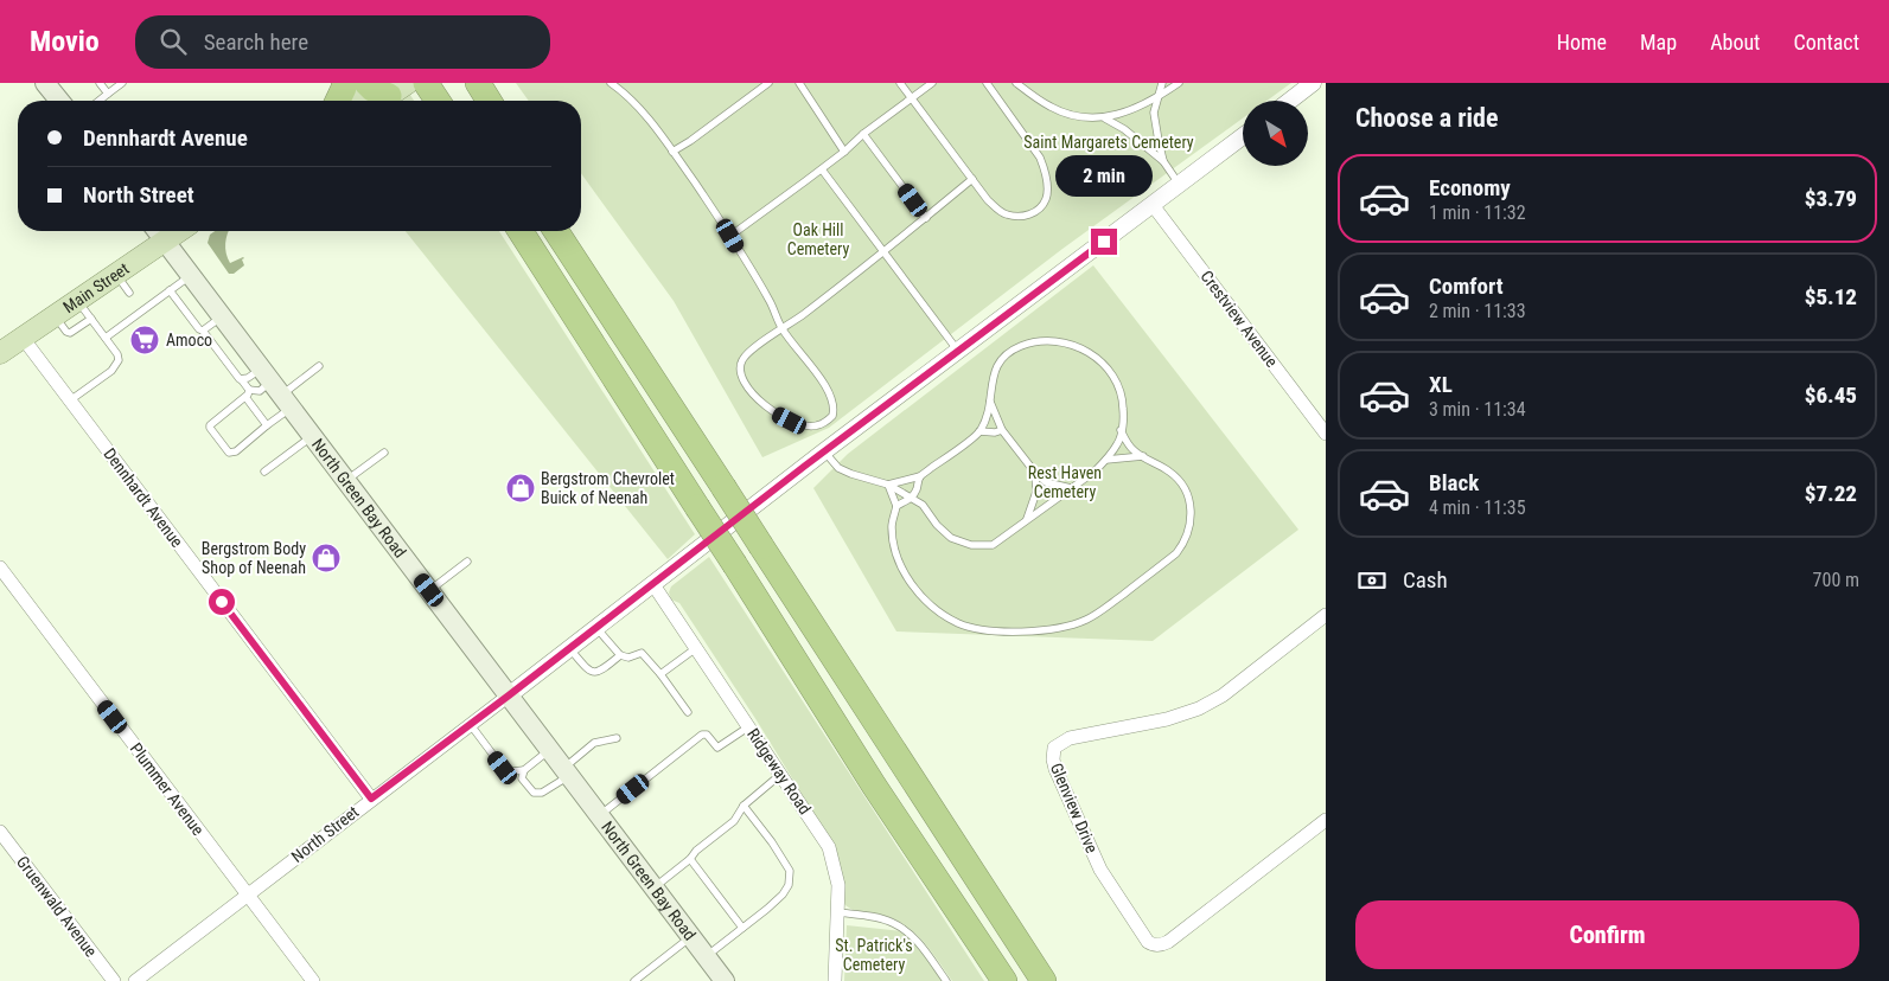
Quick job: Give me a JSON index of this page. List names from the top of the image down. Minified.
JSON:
{"streets":{"main road":["Main Street","North Green Bay Road"],"street":["Crestview Avenue","Dennhardt Avenue","Ridgeway Road","Plummer Avenue","Glenview Drive","North Street","Gruenwald Avenue"]},"crossings":[["Main Street","Dennhardt Avenue"],["Main Street","North Green Bay Road"],["Crestview Avenue","North Street"],["Dennhardt Avenue","North Street"],["North Green Bay Road","North Street"],["Ridgeway Road","North Street"],["Plummer Avenue","North Street"]],"parks":["Saint Margarets Cemetery","Oak Hill Cemetery","Rest Haven Cemetery","St. Patrick's Cemetery"],"places":{"supermarket":["Amoco"],"shop":["Bergstrom Chevrolet Buick of Neenah","Bergstrom Body Shop of Neenah"]},"north":"bottom right","page":{"header":"Movio","search":"Search here","nav":["Home","Map","About","Contact"],"heading":"Choose a ride","banner":["Dennhardt Avenue","North Street"],"list":[{"name":"Economy","note":"1 min · 11:32","value":"$3.79"},{"name":"Comfort","note":"2 min · 11:33","value":"$5.12"},{"name":"XL","note":"3 min · 11:34","value":"$6.45"},{"name":"Black","note":"4 min · 11:35","value":"$7.22"}],"bubble":"2 min","pay":["Cash","700 m"],"buttons":"Confirm"}}
